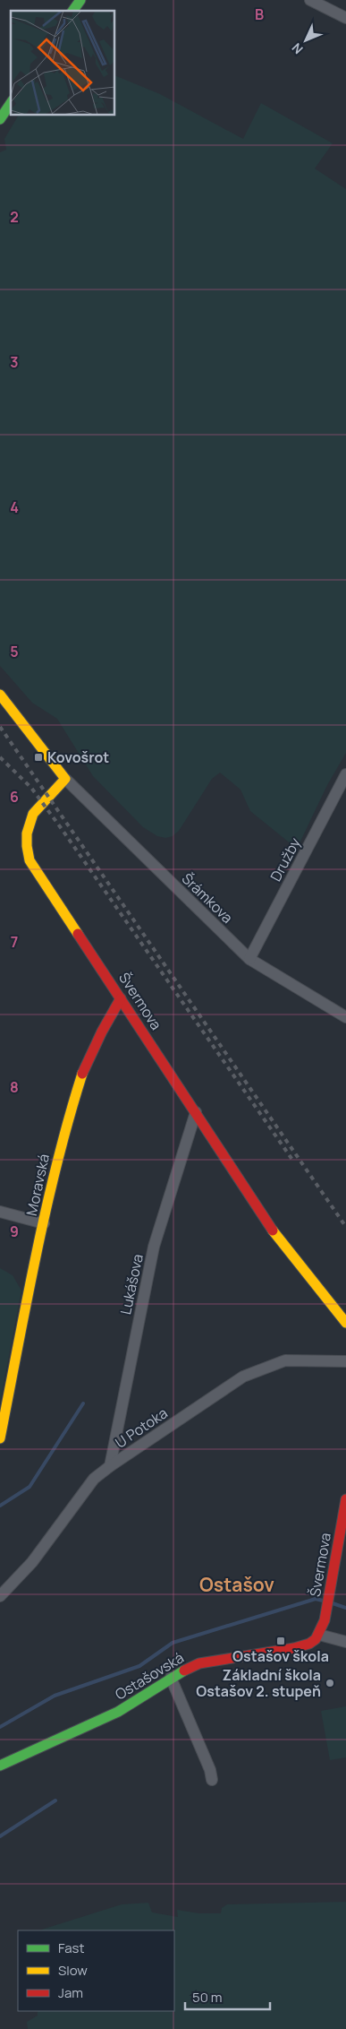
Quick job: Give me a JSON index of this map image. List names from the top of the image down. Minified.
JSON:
{"streets":{"street":["Družby","Šrámkova","Švermova","Moravská","Lukášova","U Potoka","Ostašovská"]},"crossings":[["Družby","Šrámkova"],["Šrámkova","Švermova"],["Švermova","Moravská"],["Švermova","Lukášova"],["Švermova","Ostašovská"],["Lukášova","U Potoka"]],"districts":["Ostašov"],"places":{"transit":["Kovošrot","Ostašov škola"],"other":["Základní škola Ostašov 2. stupeň"]},"legend":["Fast","Slow","Jam"],"scale_bar":"50 m","north":"bottom left","grid":{"columns":["B"],"rows":["2","3","4","5","6","7","8","9"]}}
